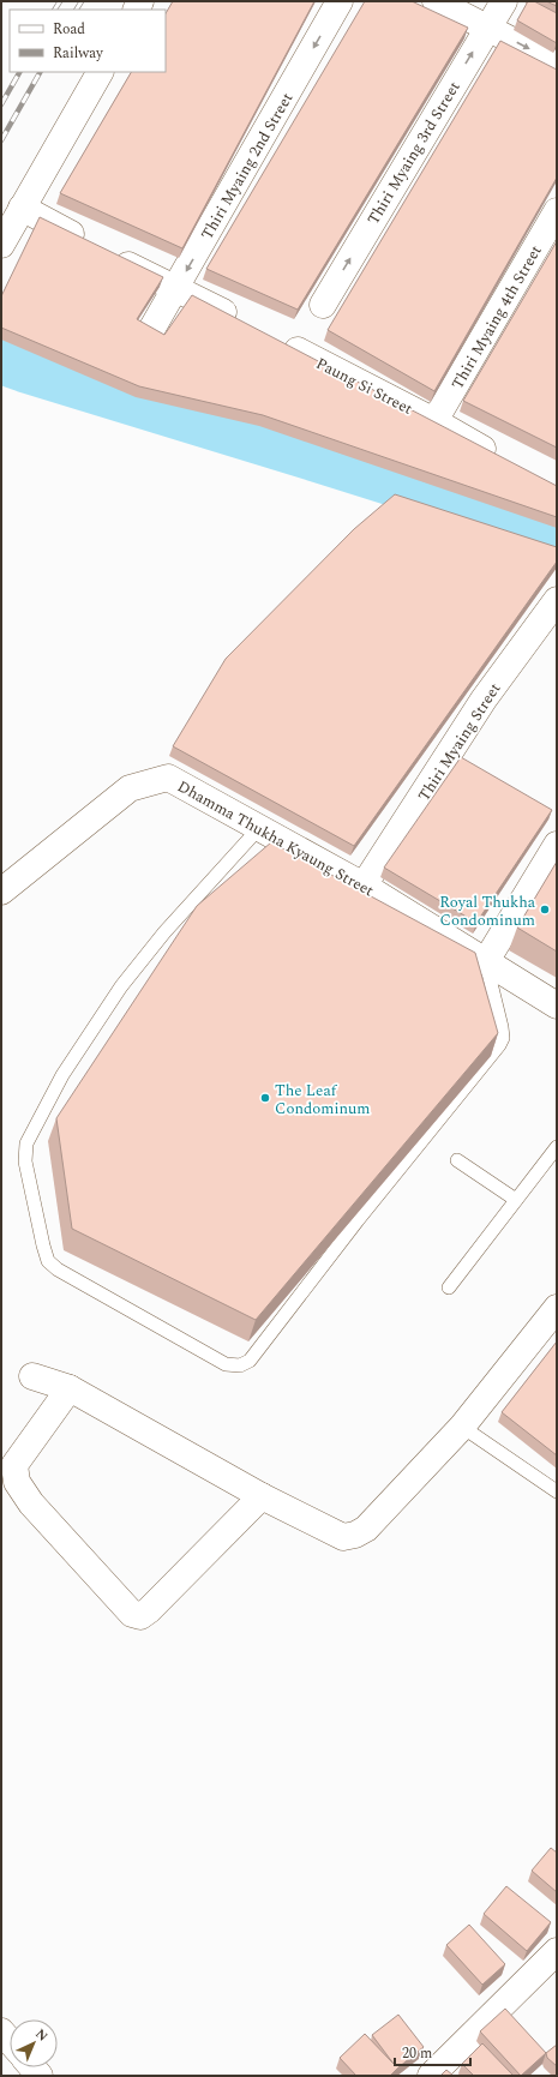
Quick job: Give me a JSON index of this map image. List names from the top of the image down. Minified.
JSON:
{"streets":{"street":["Thiri Myaing 3rd Street","Thiri Myaing 2nd Street","Thiri Myaing 4th Street","Paung Si Street","Thiri Myaing Street","Dhamma Thukha Kyaung Street"]},"crossings":[["Thiri Myaing 4th Street","Paung Si Street"],["Thiri Myaing Street","Dhamma Thukha Kyaung Street"]],"one_way":["Thiri Myaing 3rd Street"],"places":["Royal Thukha Condominum","The Leaf Condominum"],"legend":["Road","Railway"],"scale_bar":"20 m","north":"top right"}
